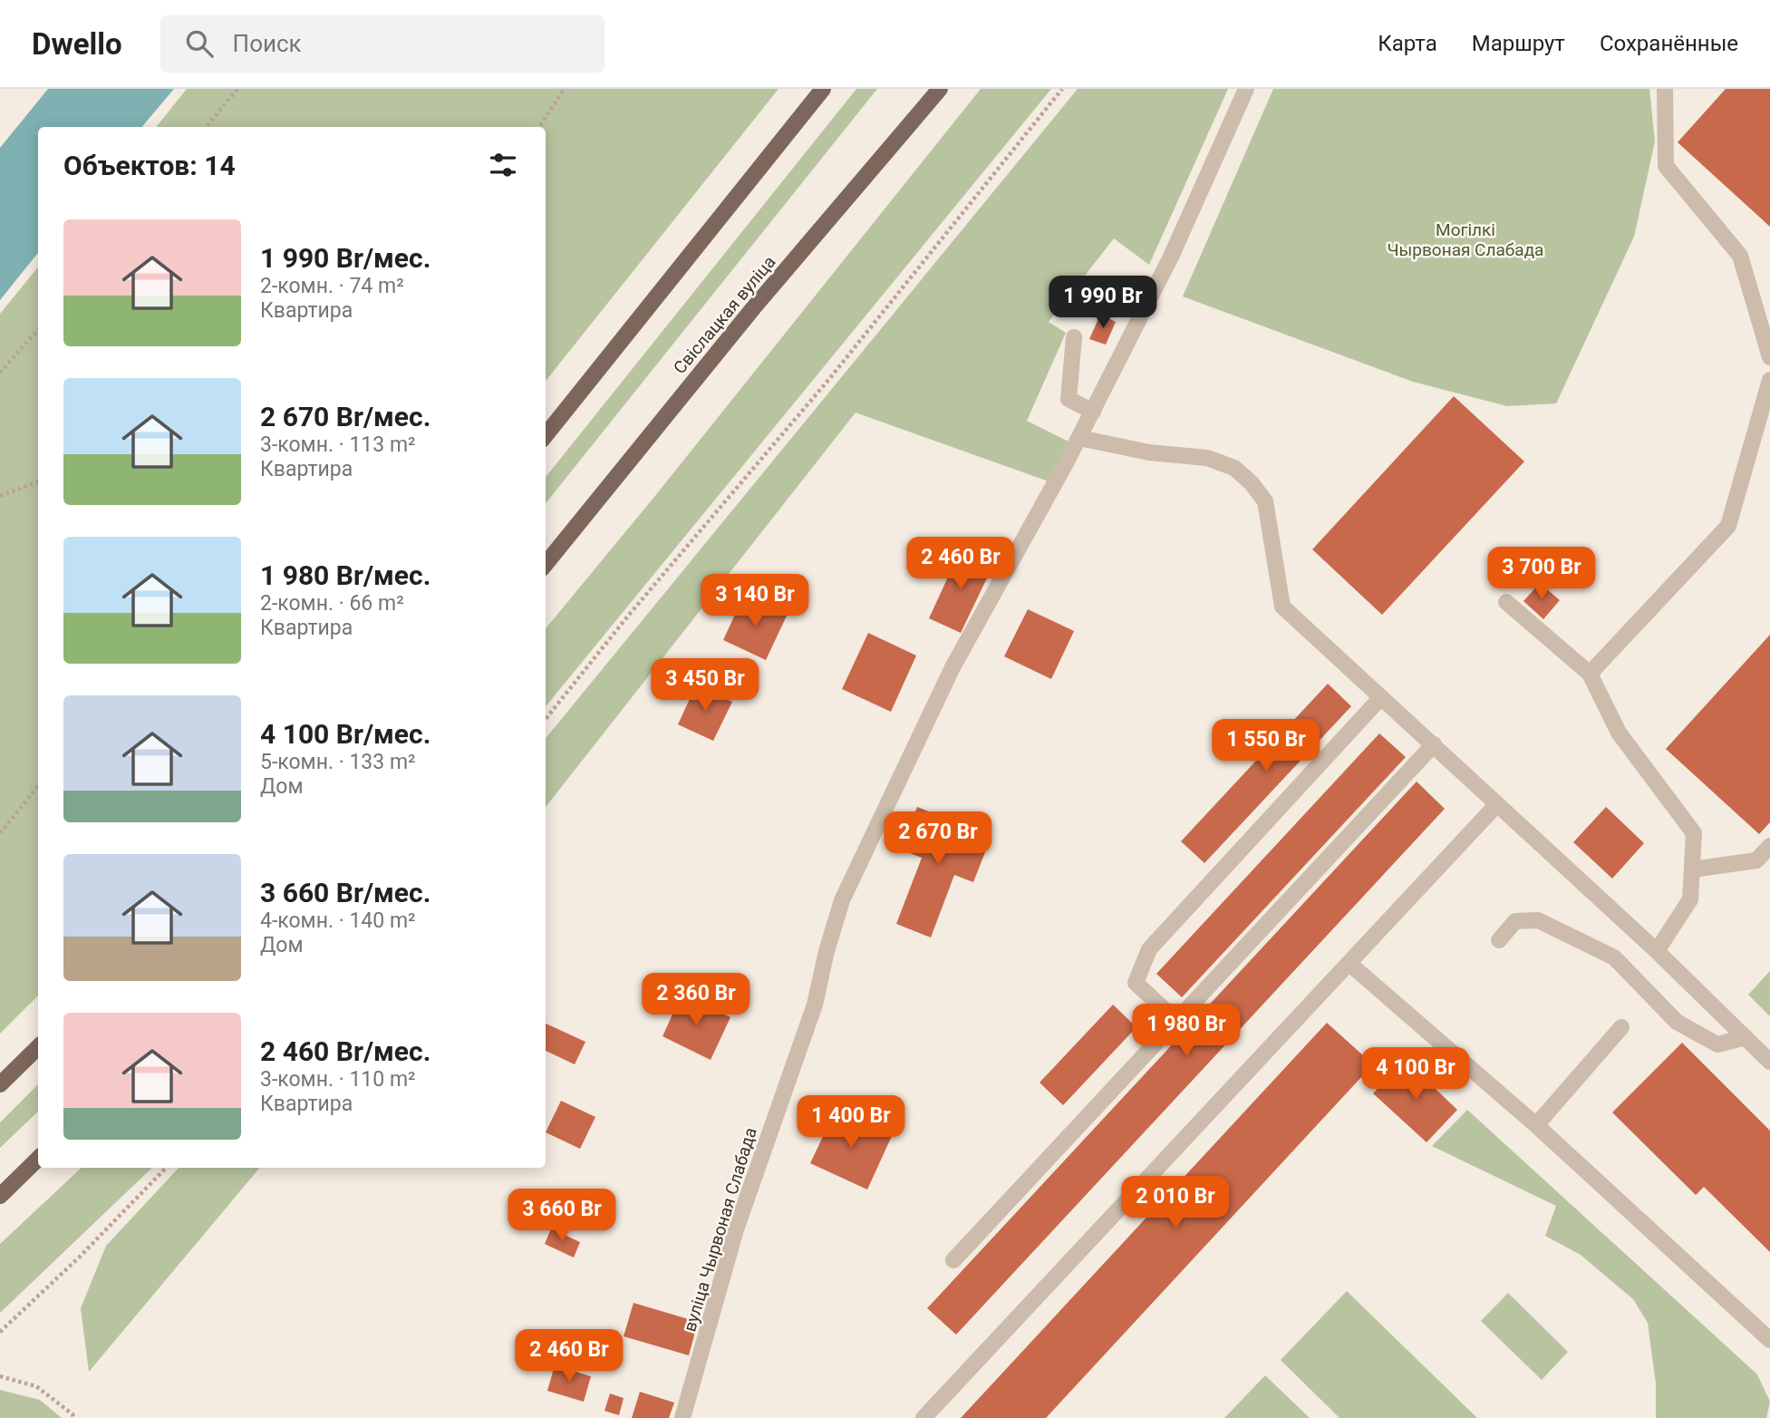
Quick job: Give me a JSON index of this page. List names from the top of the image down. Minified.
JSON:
{"streets":{"main road":["Свіслацкая вуліца"],"street":["вуліца Чырвоная Слабада"]},"parks":["Могілкі Чырвоная Слабада"],"page":{"header":"Dwello","search":"Поиск","nav":["Карта","Маршрут","Сохранённые"],"heading":"Объектов: 14","list":[{"name":"1 990 Br/мес.","note":"2-комн. · 74 m² · Квартира"},{"name":"2 670 Br/мес.","note":"3-комн. · 113 m² · Квартира"},{"name":"1 980 Br/мес.","note":"2-комн. · 66 m² · Квартира"},{"name":"4 100 Br/мес.","note":"5-комн. · 133 m² · Дом"},{"name":"3 660 Br/мес.","note":"4-комн. · 140 m² · Дом"},{"name":"2 460 Br/мес.","note":"3-комн. · 110 m² · Квартира"}],"price":["1 990 Br","2 460 Br","3 700 Br","3 140 Br","3 450 Br","1 550 Br","2 670 Br","2 360 Br","1 980 Br","4 100 Br","1 400 Br","2 010 Br","3 660 Br","2 460 Br"]}}
